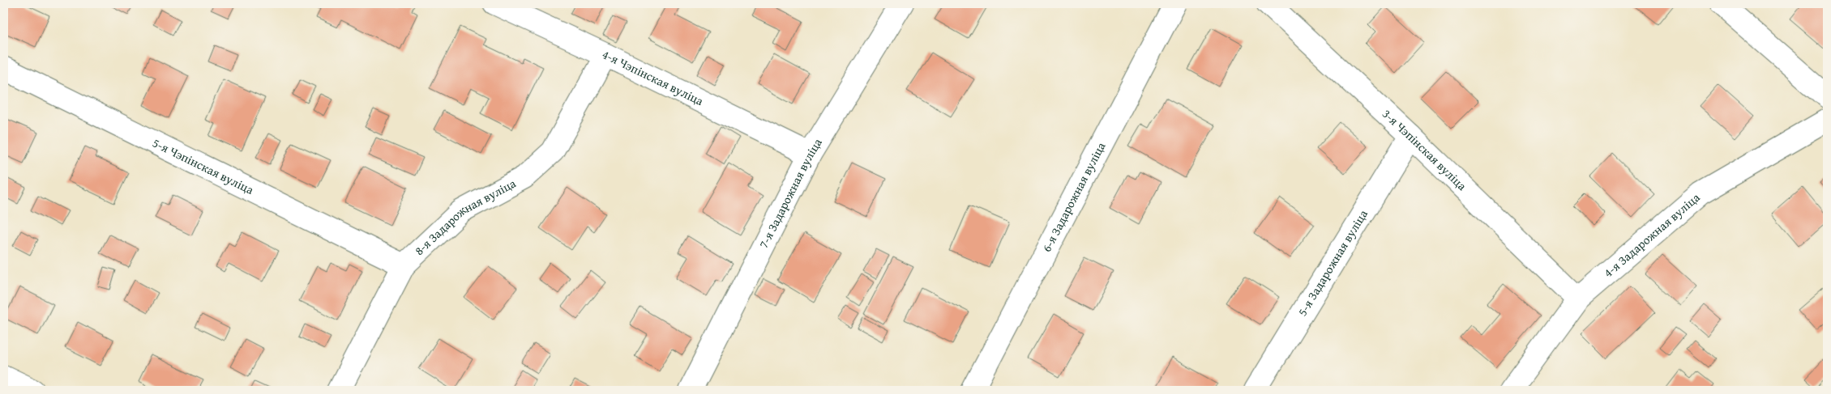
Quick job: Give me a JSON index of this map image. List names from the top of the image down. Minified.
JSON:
{"streets":{"street":["4-я Чэпінская вуліца","3-я Чэпінская вуліца","5-я Чэпінская вуліца","7-я Задарожная вуліца","6-я Задарожная вуліца","8-я Задарожная вуліца","4-я Задарожная вуліца","5-я Задарожная вуліца"]},"crossings":[["4-я Чэпінская вуліца","7-я Задарожная вуліца"],["4-я Чэпінская вуліца","8-я Задарожная вуліца"],["3-я Чэпінская вуліца","4-я Задарожная вуліца"],["3-я Чэпінская вуліца","5-я Задарожная вуліца"],["5-я Чэпінская вуліца","8-я Задарожная вуліца"]]}
